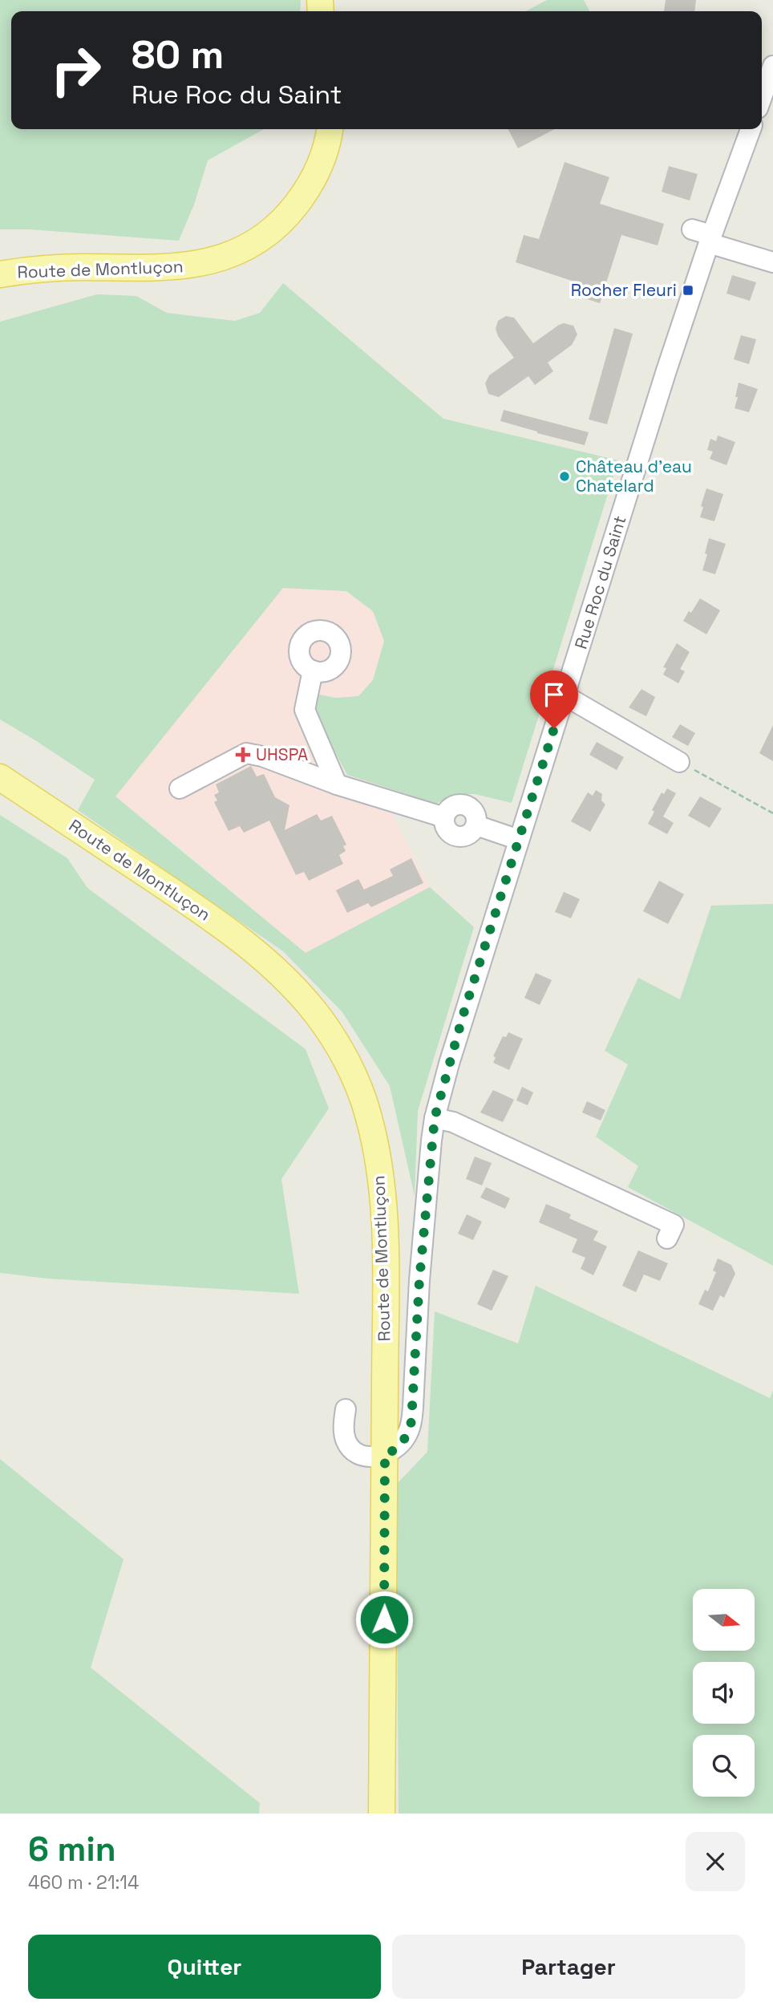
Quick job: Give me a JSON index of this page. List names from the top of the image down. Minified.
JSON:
{"streets":{"main road":["Route de Montluçon"],"street":["Rue Roc du Saint"]},"crossings":[["Route de Montluçon","Rue Roc du Saint"]],"places":{"transit":["Rocher Fleuri"],"other":["Château d'eau Chatelard"],"health":["UHSPA"]},"north":"right","page":{"turn":["80 m","Rue Roc du Saint"],"heading":["6 min","460 m · 21:14"],"buttons":["Quitter","Partager"]}}
